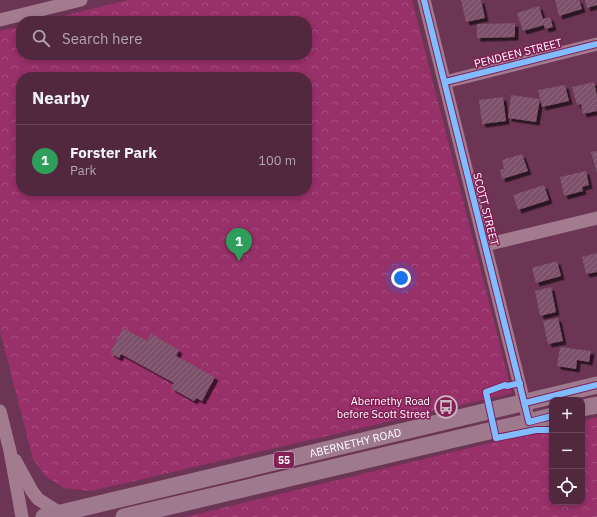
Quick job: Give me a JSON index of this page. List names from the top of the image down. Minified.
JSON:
{"streets":{"main road":["ABERNETHY ROAD","55"],"street":["PENDEEN STREET","SCOTT STREET"]},"crossings":[["PENDEEN STREET","SCOTT STREET"],["SCOTT STREET","ABERNETHY ROAD"]],"places":{"bus stop":["Abernethy Road before Scott Street"]},"page":{"search":"Search here","heading":"Nearby","list":[{"mark":"1","name":"Forster Park","note":"Park","value":"100 m"}],"pins":"1","map_buttons":["+","−"]}}
